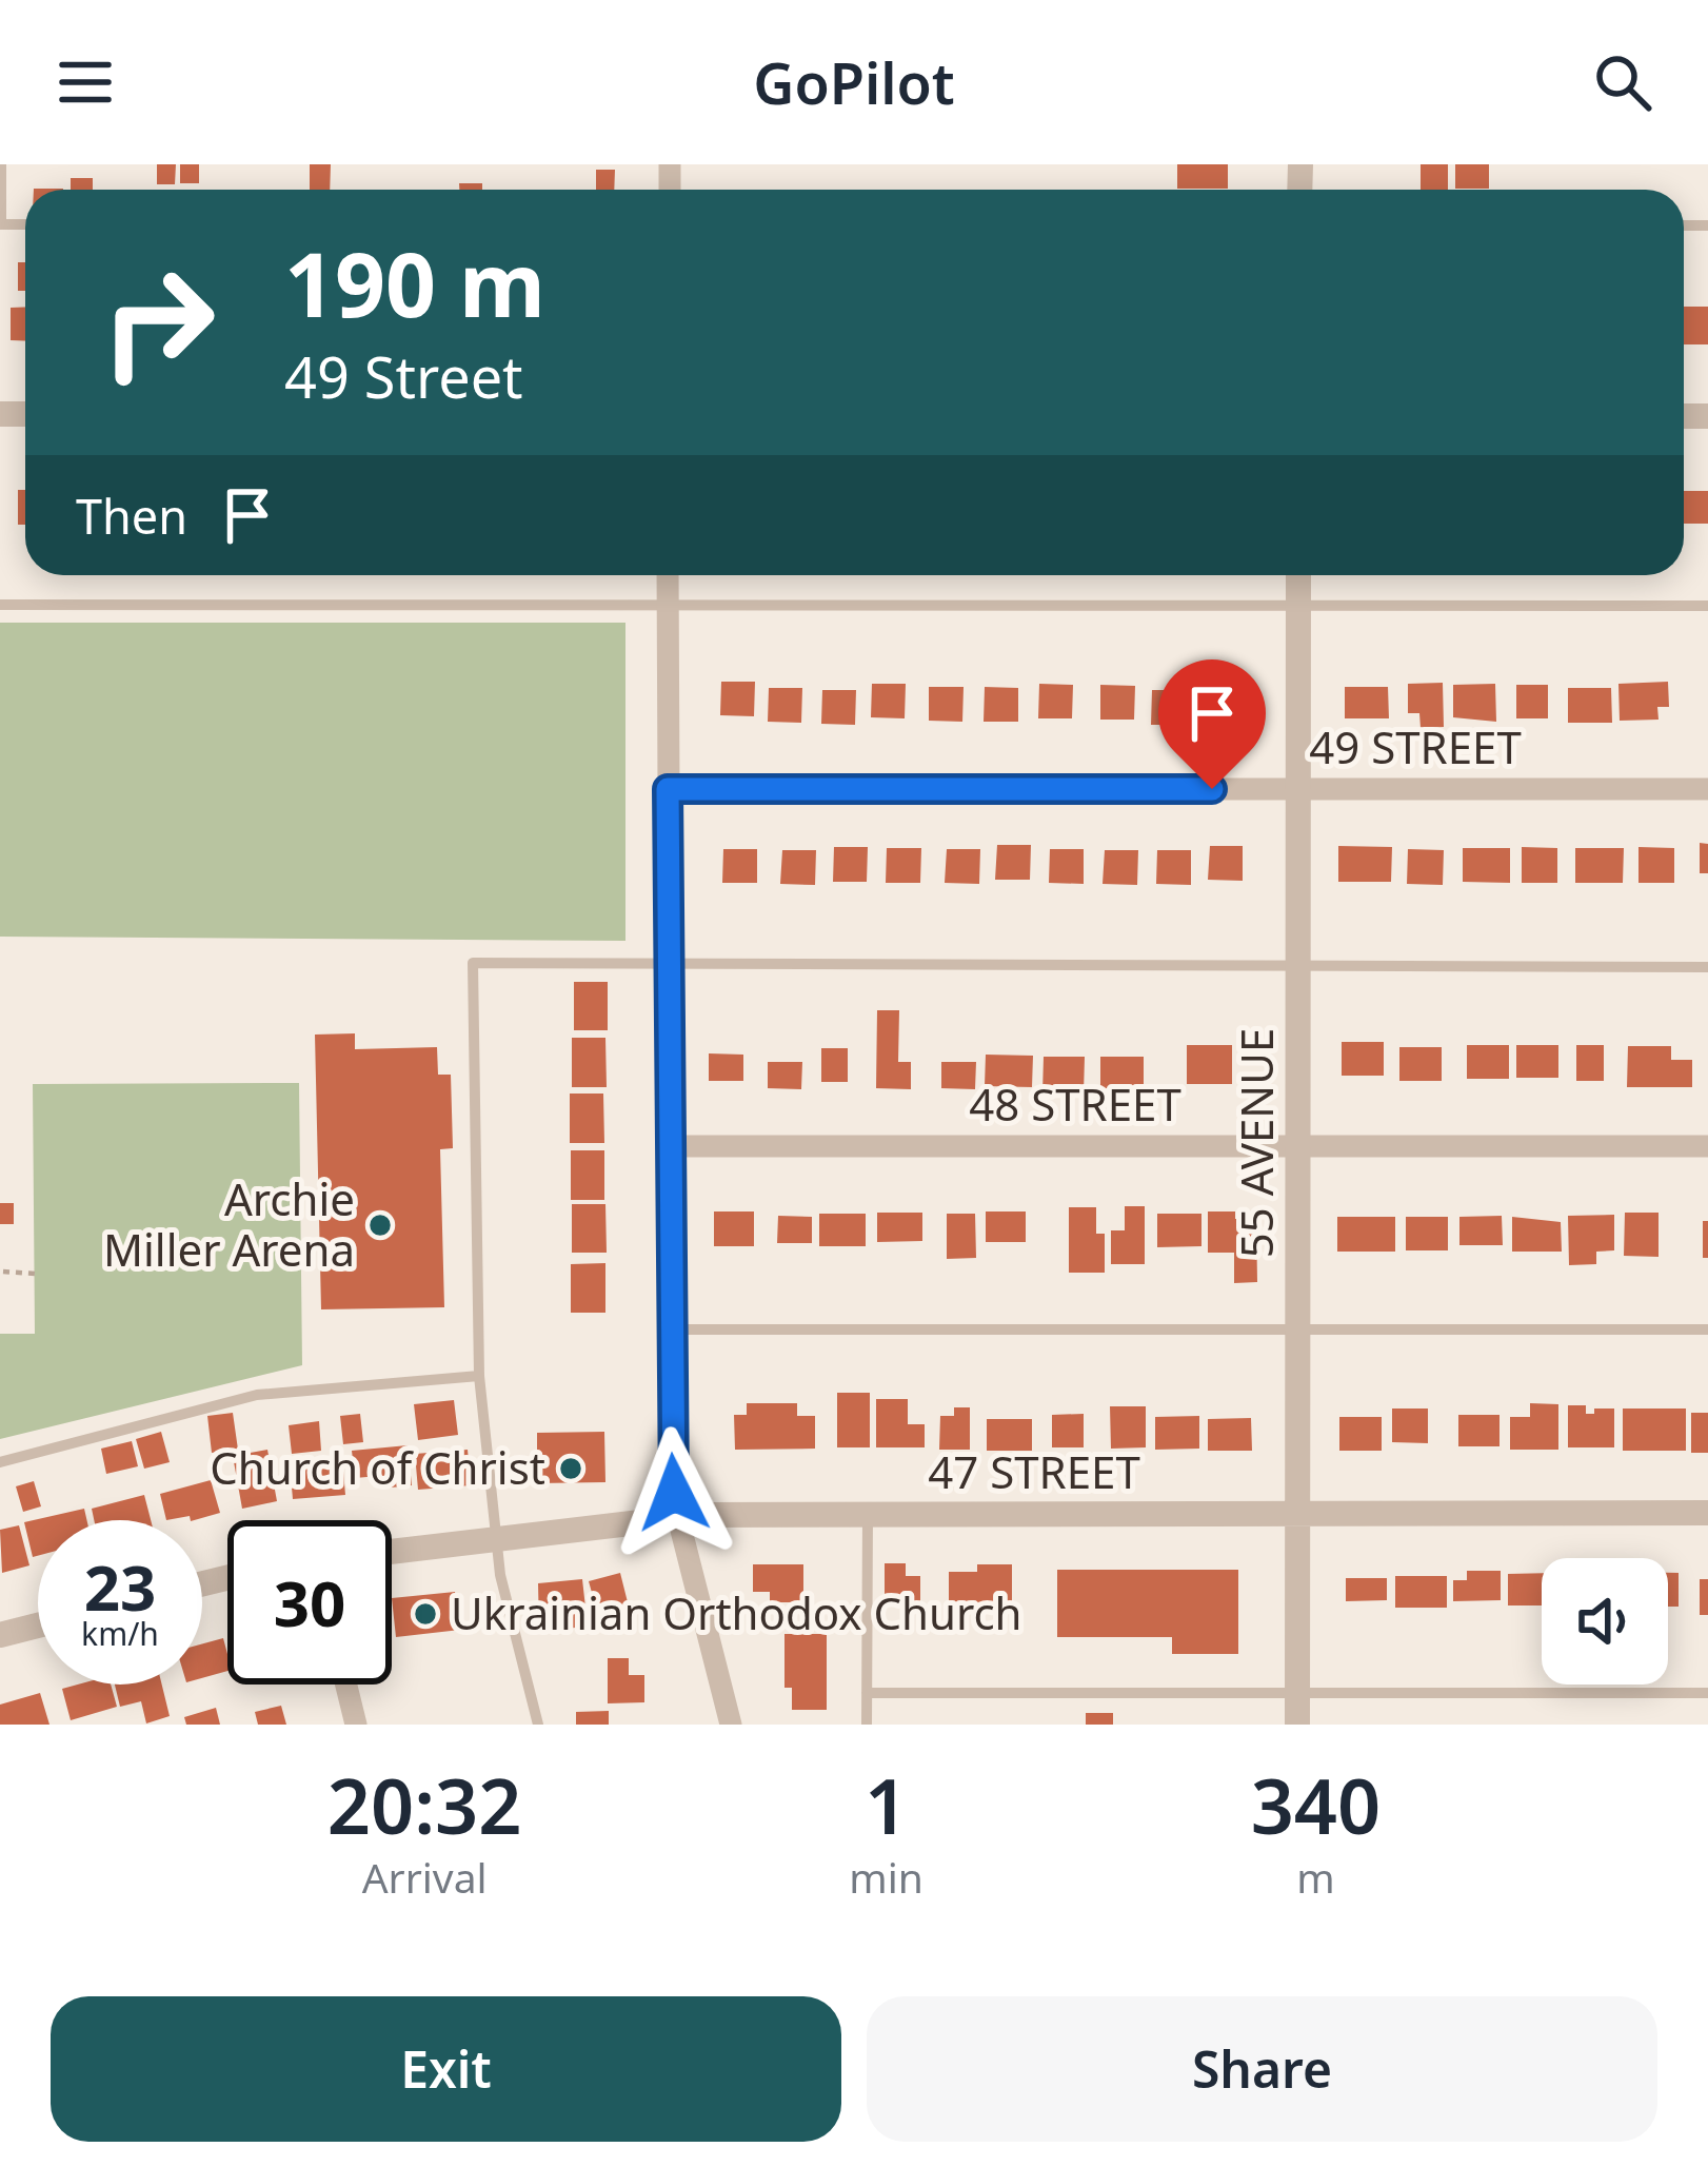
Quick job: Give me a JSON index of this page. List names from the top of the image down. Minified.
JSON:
{"streets":{"street":["49 STREET","48 STREET","55 AVENUE","47 STREET"]},"crossings":[["49 STREET","55 AVENUE"],["48 STREET","55 AVENUE"],["55 AVENUE","47 STREET"]],"places":["Archie Miller Arena","Church of Christ","Ukrainian Orthodox Church"],"page":{"header":"GoPilot","turn":["190 m","49 Street"],"then":"Then","speed":"23 km/h","limit":"30","eta":["20:32","Arrival","1","min","340","m"],"buttons":["Exit","Share"]}}
